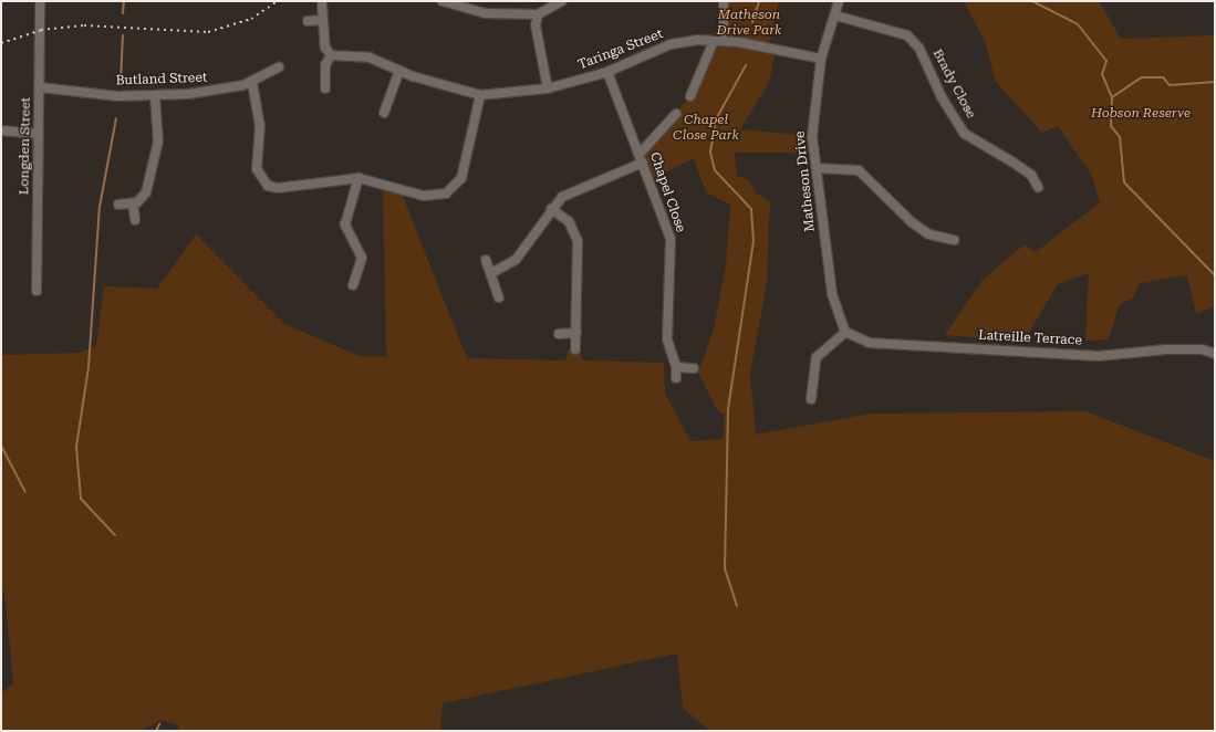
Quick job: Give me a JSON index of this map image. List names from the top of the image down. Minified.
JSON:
{"streets":{"street":["Taringa Street","Butland Street","Brady Close","Longden Street","Matheson Drive","Chapel Close","Latreille Terrace"]},"crossings":[["Taringa Street","Matheson Drive"],["Taringa Street","Chapel Close"],["Butland Street","Longden Street"],["Brady Close","Matheson Drive"],["Matheson Drive","Latreille Terrace"]],"parks":["Matheson Drive Park","Hobson Reserve","Chapel Close Park"]}
